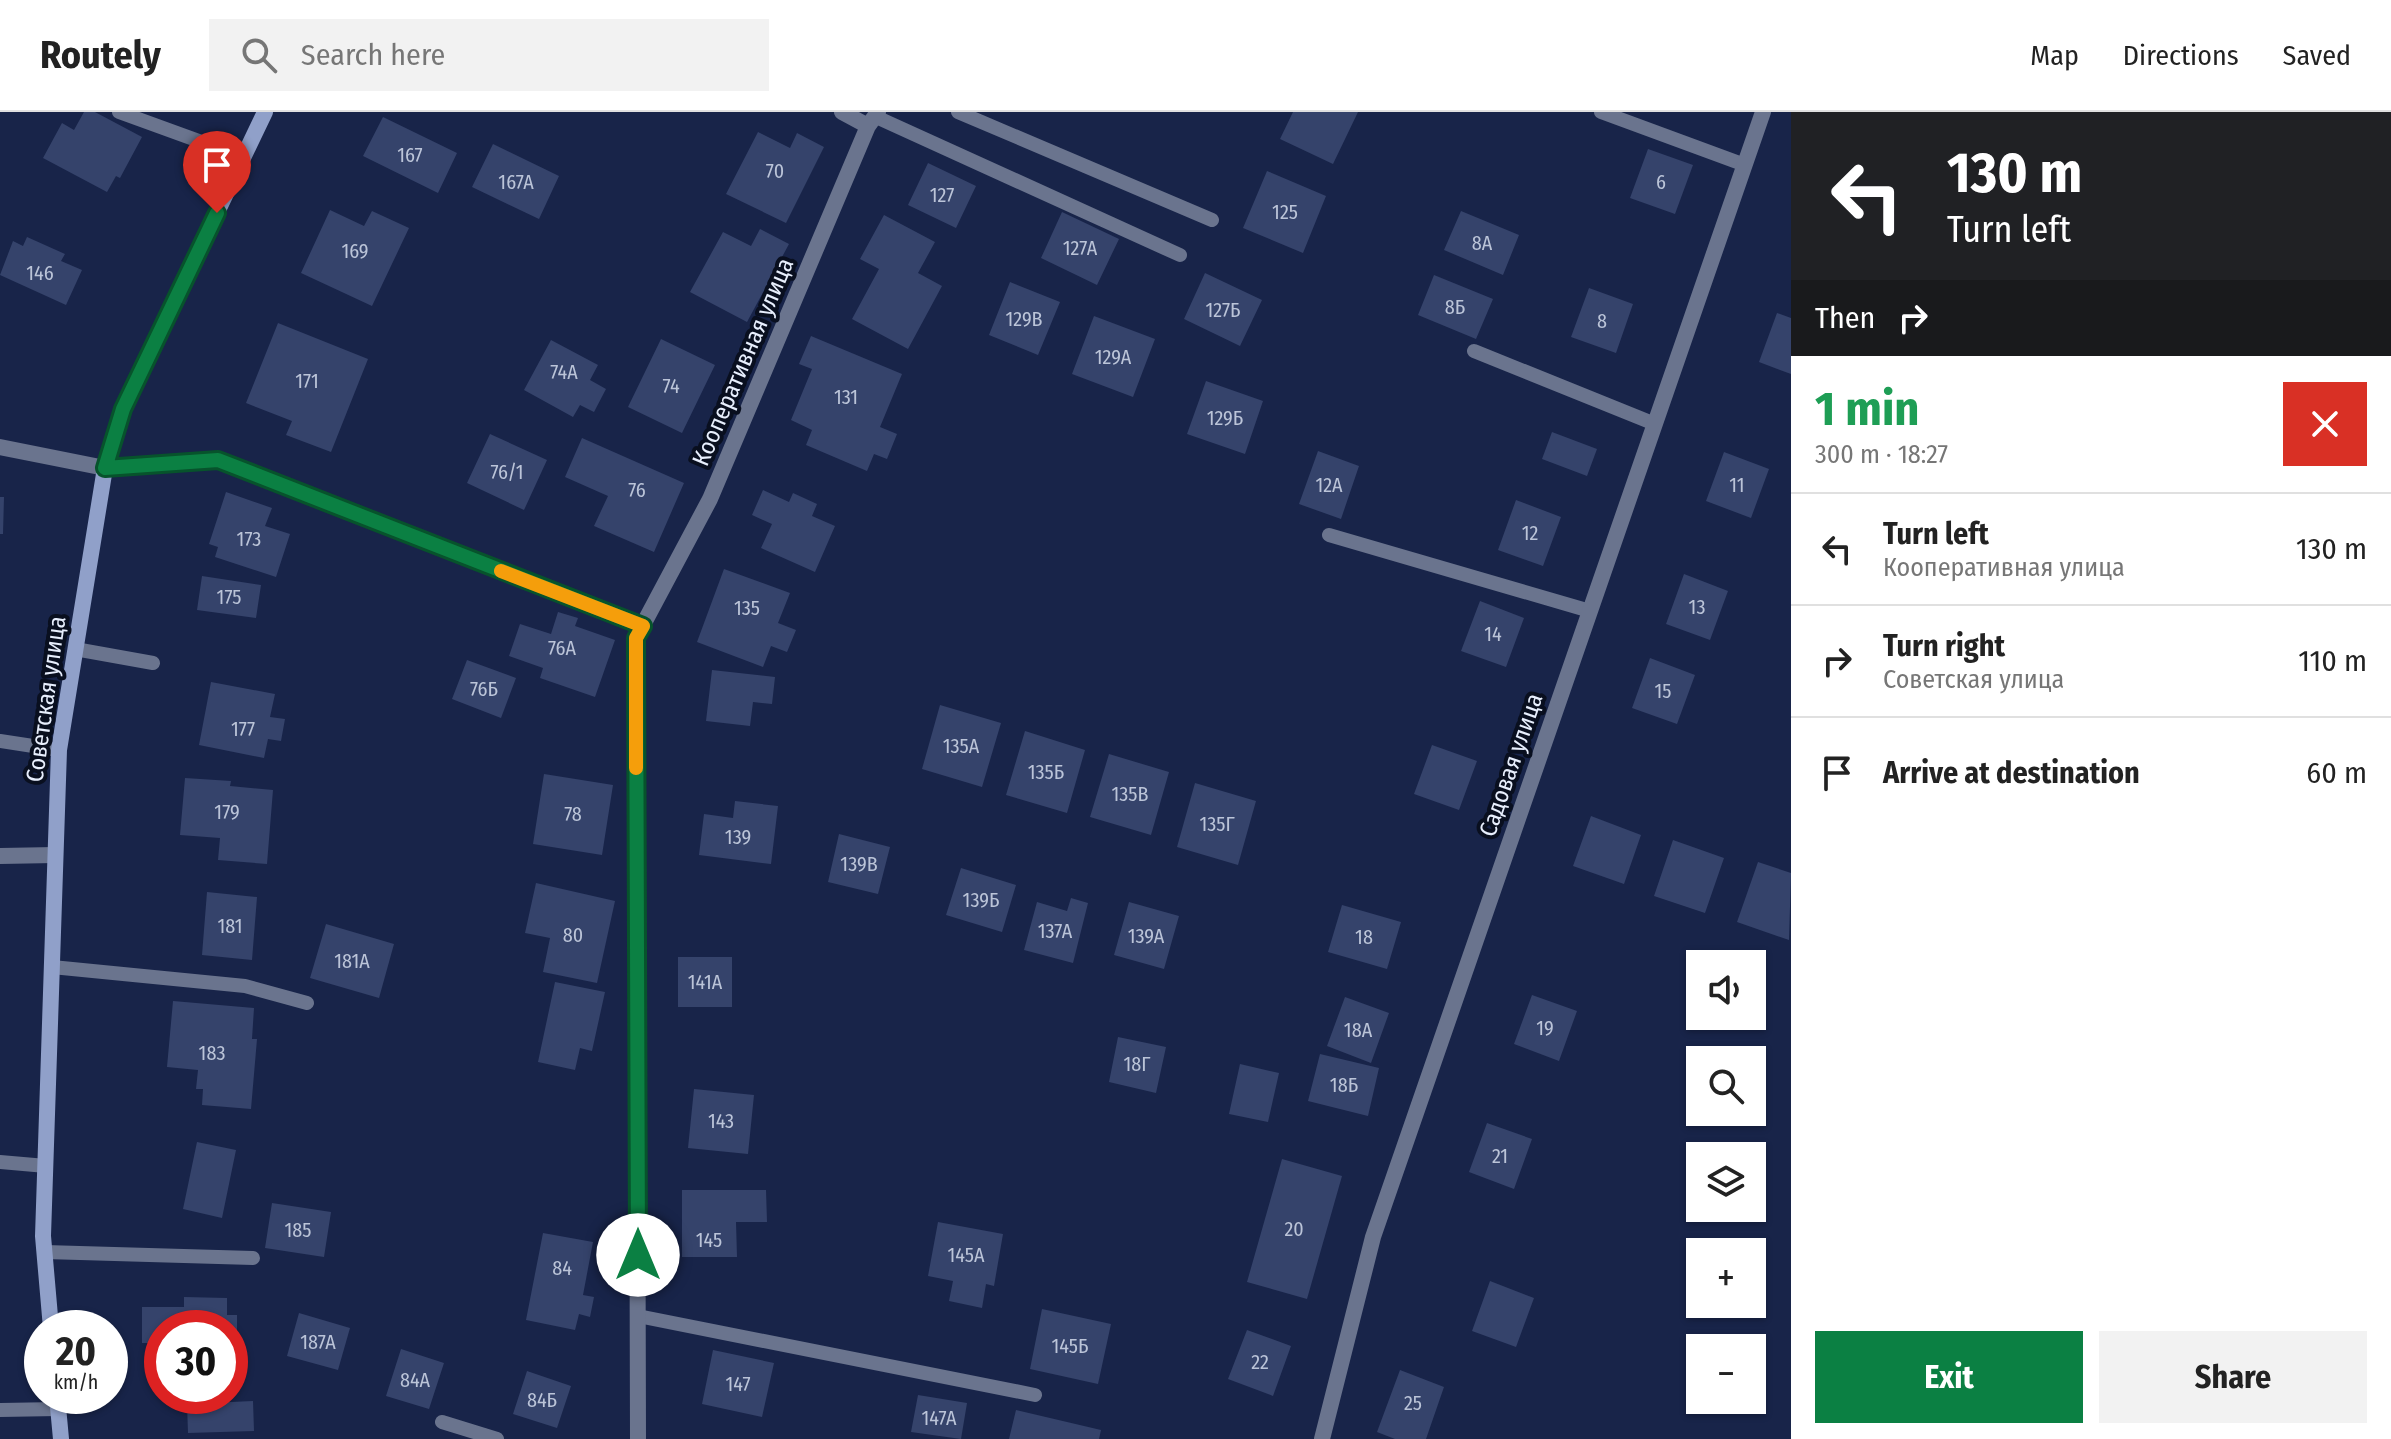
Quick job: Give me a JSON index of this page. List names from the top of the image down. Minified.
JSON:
{"streets":{"street":["Кооперативная улица","Советская улица","Садовая улица"]},"house_numbers":["167","70","167А","6","127","125","8А","127А","169","146","8Б","127Б","129В","8","129А","74А","171","74","131","129Б","76/1","12А","11","76","12","173","175","13","135","14","76А","76Б","15","177","135А","135Б","135В","179","78","135Г","139","139В","139Б","181","137А","80","139А","18","181А","141А","19","18А","183","18Г","18Б","143","21","20","185","145","145А","84","187А","145Б","22","84А","147","84Б","25","147А"],"page":{"header":"Routely","search":"Search here","nav":["Map","Directions","Saved"],"turn":["130 m","Turn left"],"then":"Then","heading":["1 min","300 m · 18:27"],"list":[{"name":"Turn left","note":"Кооперативная улица","value":"130 m"},{"name":"Turn right","note":"Советская улица","value":"110 m"},{"name":"Arrive at destination","value":"60 m"}],"map_buttons":["+","−"],"speed":"20 km/h","limit":"30","buttons":["Exit","Share"]}}
